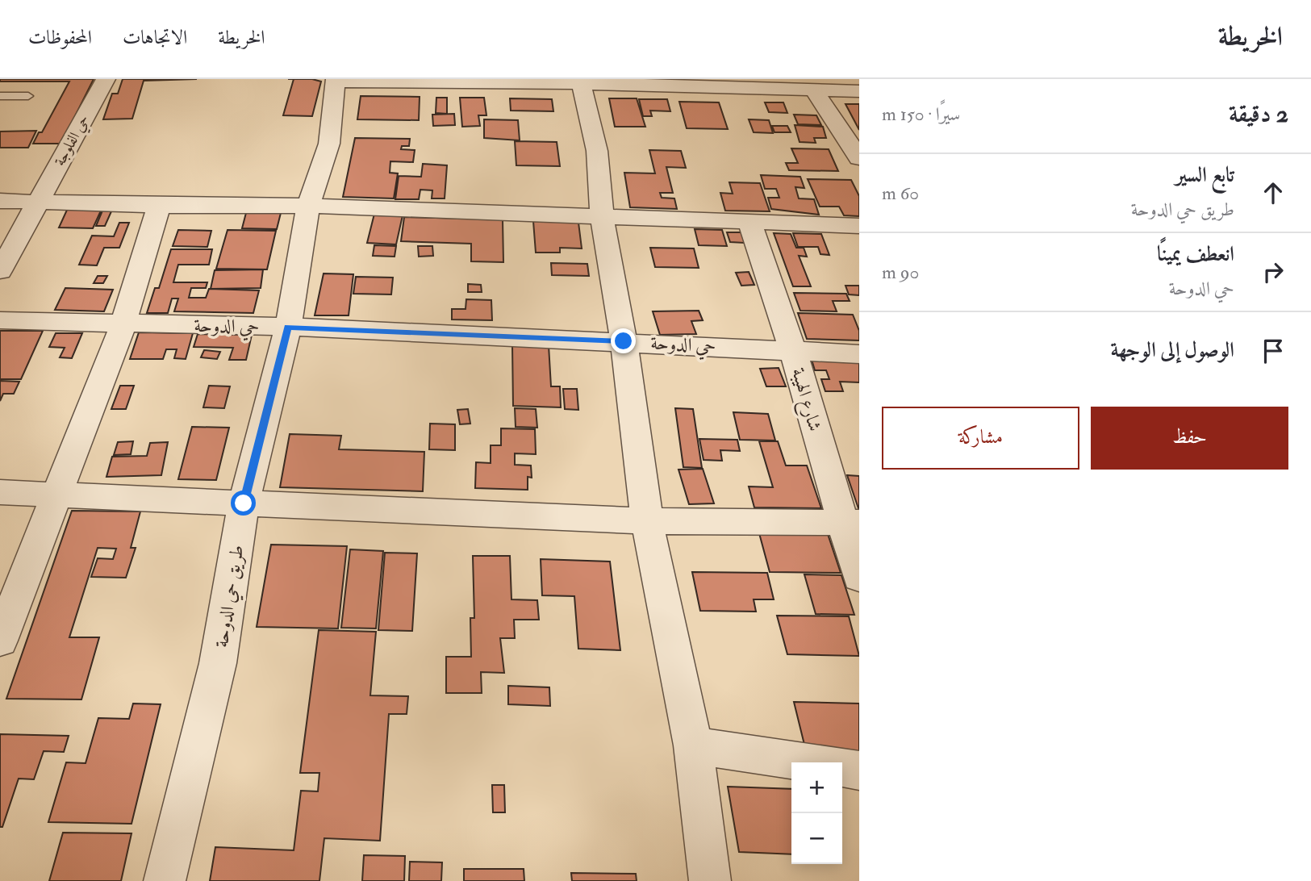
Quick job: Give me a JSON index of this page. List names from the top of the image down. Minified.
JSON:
{"streets":{"street":["حي الفلوجة","حي الدوحة","شارع الهيبة","طريق حي الدوحة"]},"crossings":[["حي الدوحة","شارع الهيبة"],["حي الدوحة","طريق حي الدوحة"]],"page":{"header":"الخريطة","nav":["الخريطة","الاتجاهات","المحفوظات"],"heading":["2 دقيقة","سيرًا · 150 m"],"list":[["تابع السير","طريق حي الدوحة","60 m"],["انعطف يمينًا","حي الدوحة","90 m"],"الوصول إلى الوجهة"],"buttons":["حفظ","مشاركة"],"map_buttons":["+","−"]}}
